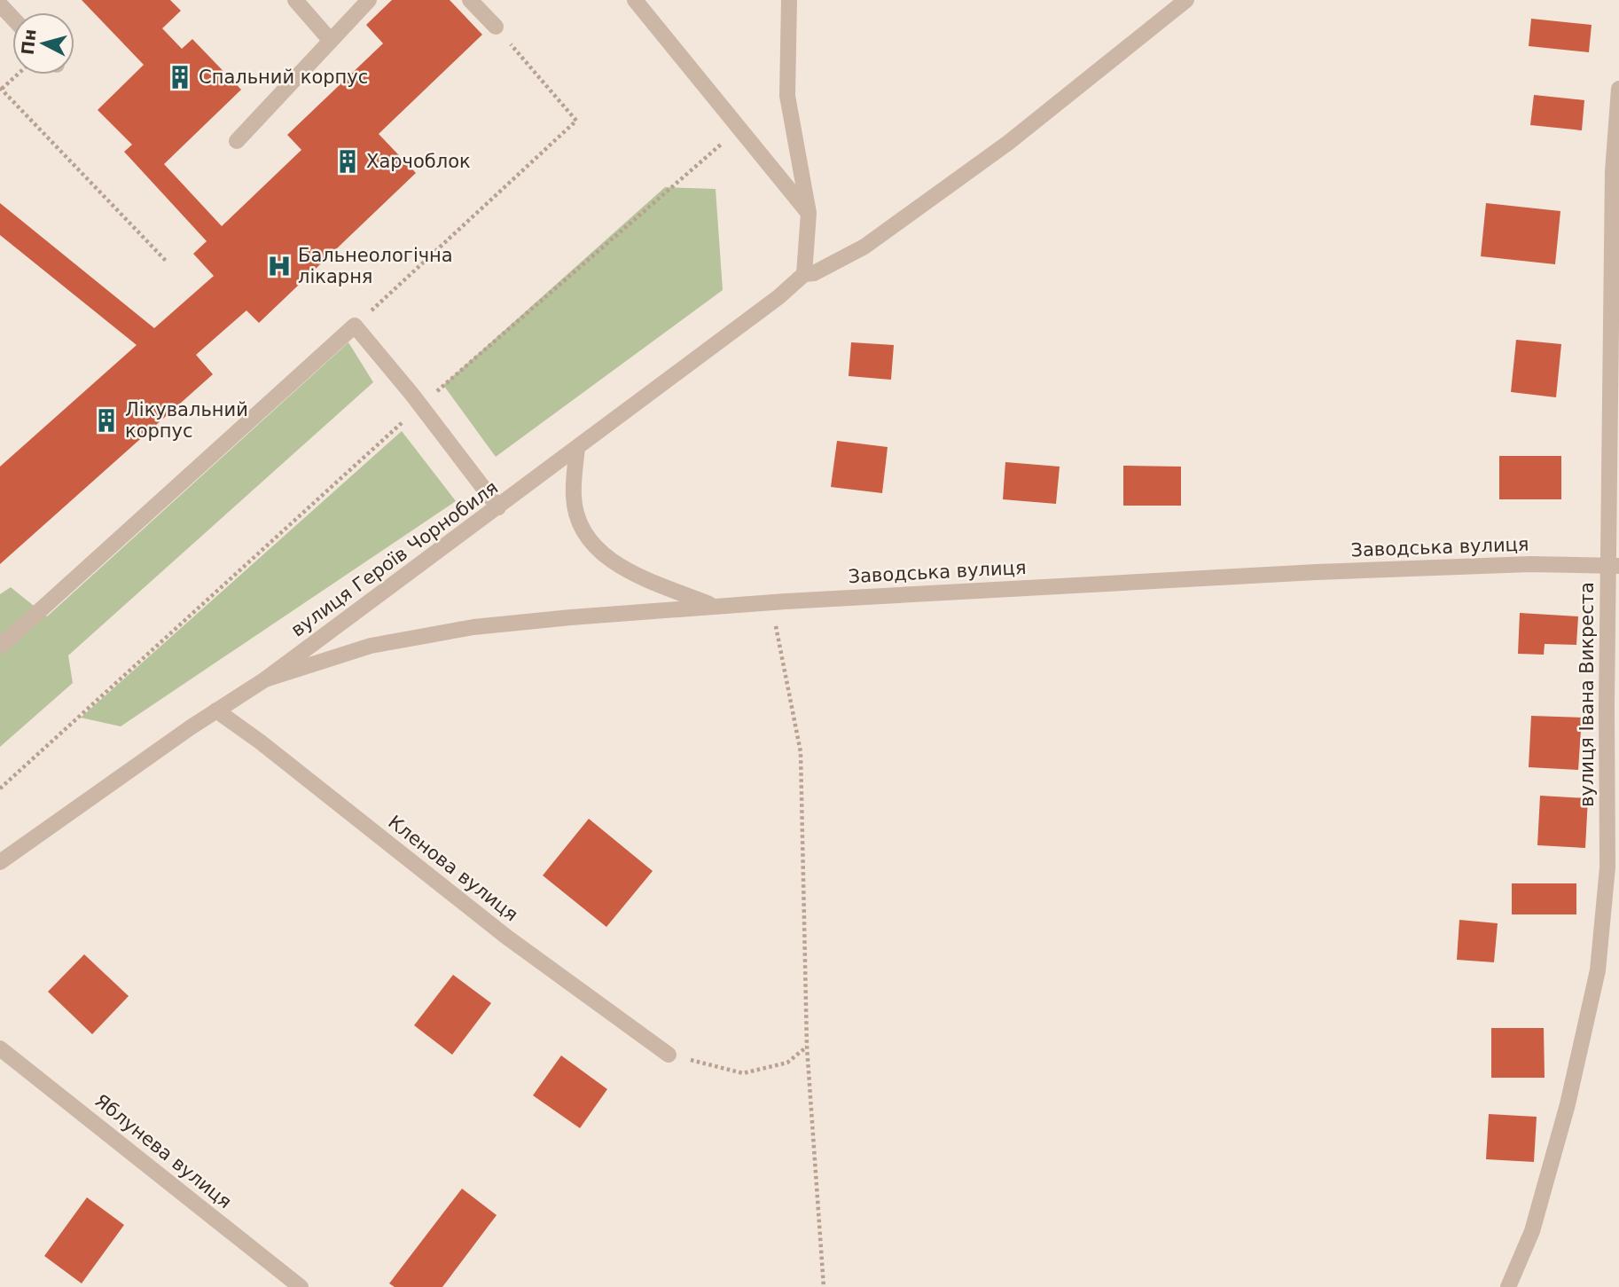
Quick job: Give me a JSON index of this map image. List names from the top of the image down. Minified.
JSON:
{"streets":{"street":["Заводська вулиця","вулиця Героїв Чорнобиля","вулиця Івана Викреста","Кленова вулиця","Яблунева вулиця"]},"crossings":[["Заводська вулиця","вулиця Героїв Чорнобиля"],["Заводська вулиця","вулиця Івана Викреста"],["вулиця Героїв Чорнобиля","Кленова вулиця"]],"places":{"building":["Спальний корпус","Харчоблок","Лікувальний корпус"],"hospital":["Бальнеологічна лікарня"]},"north":"left"}
